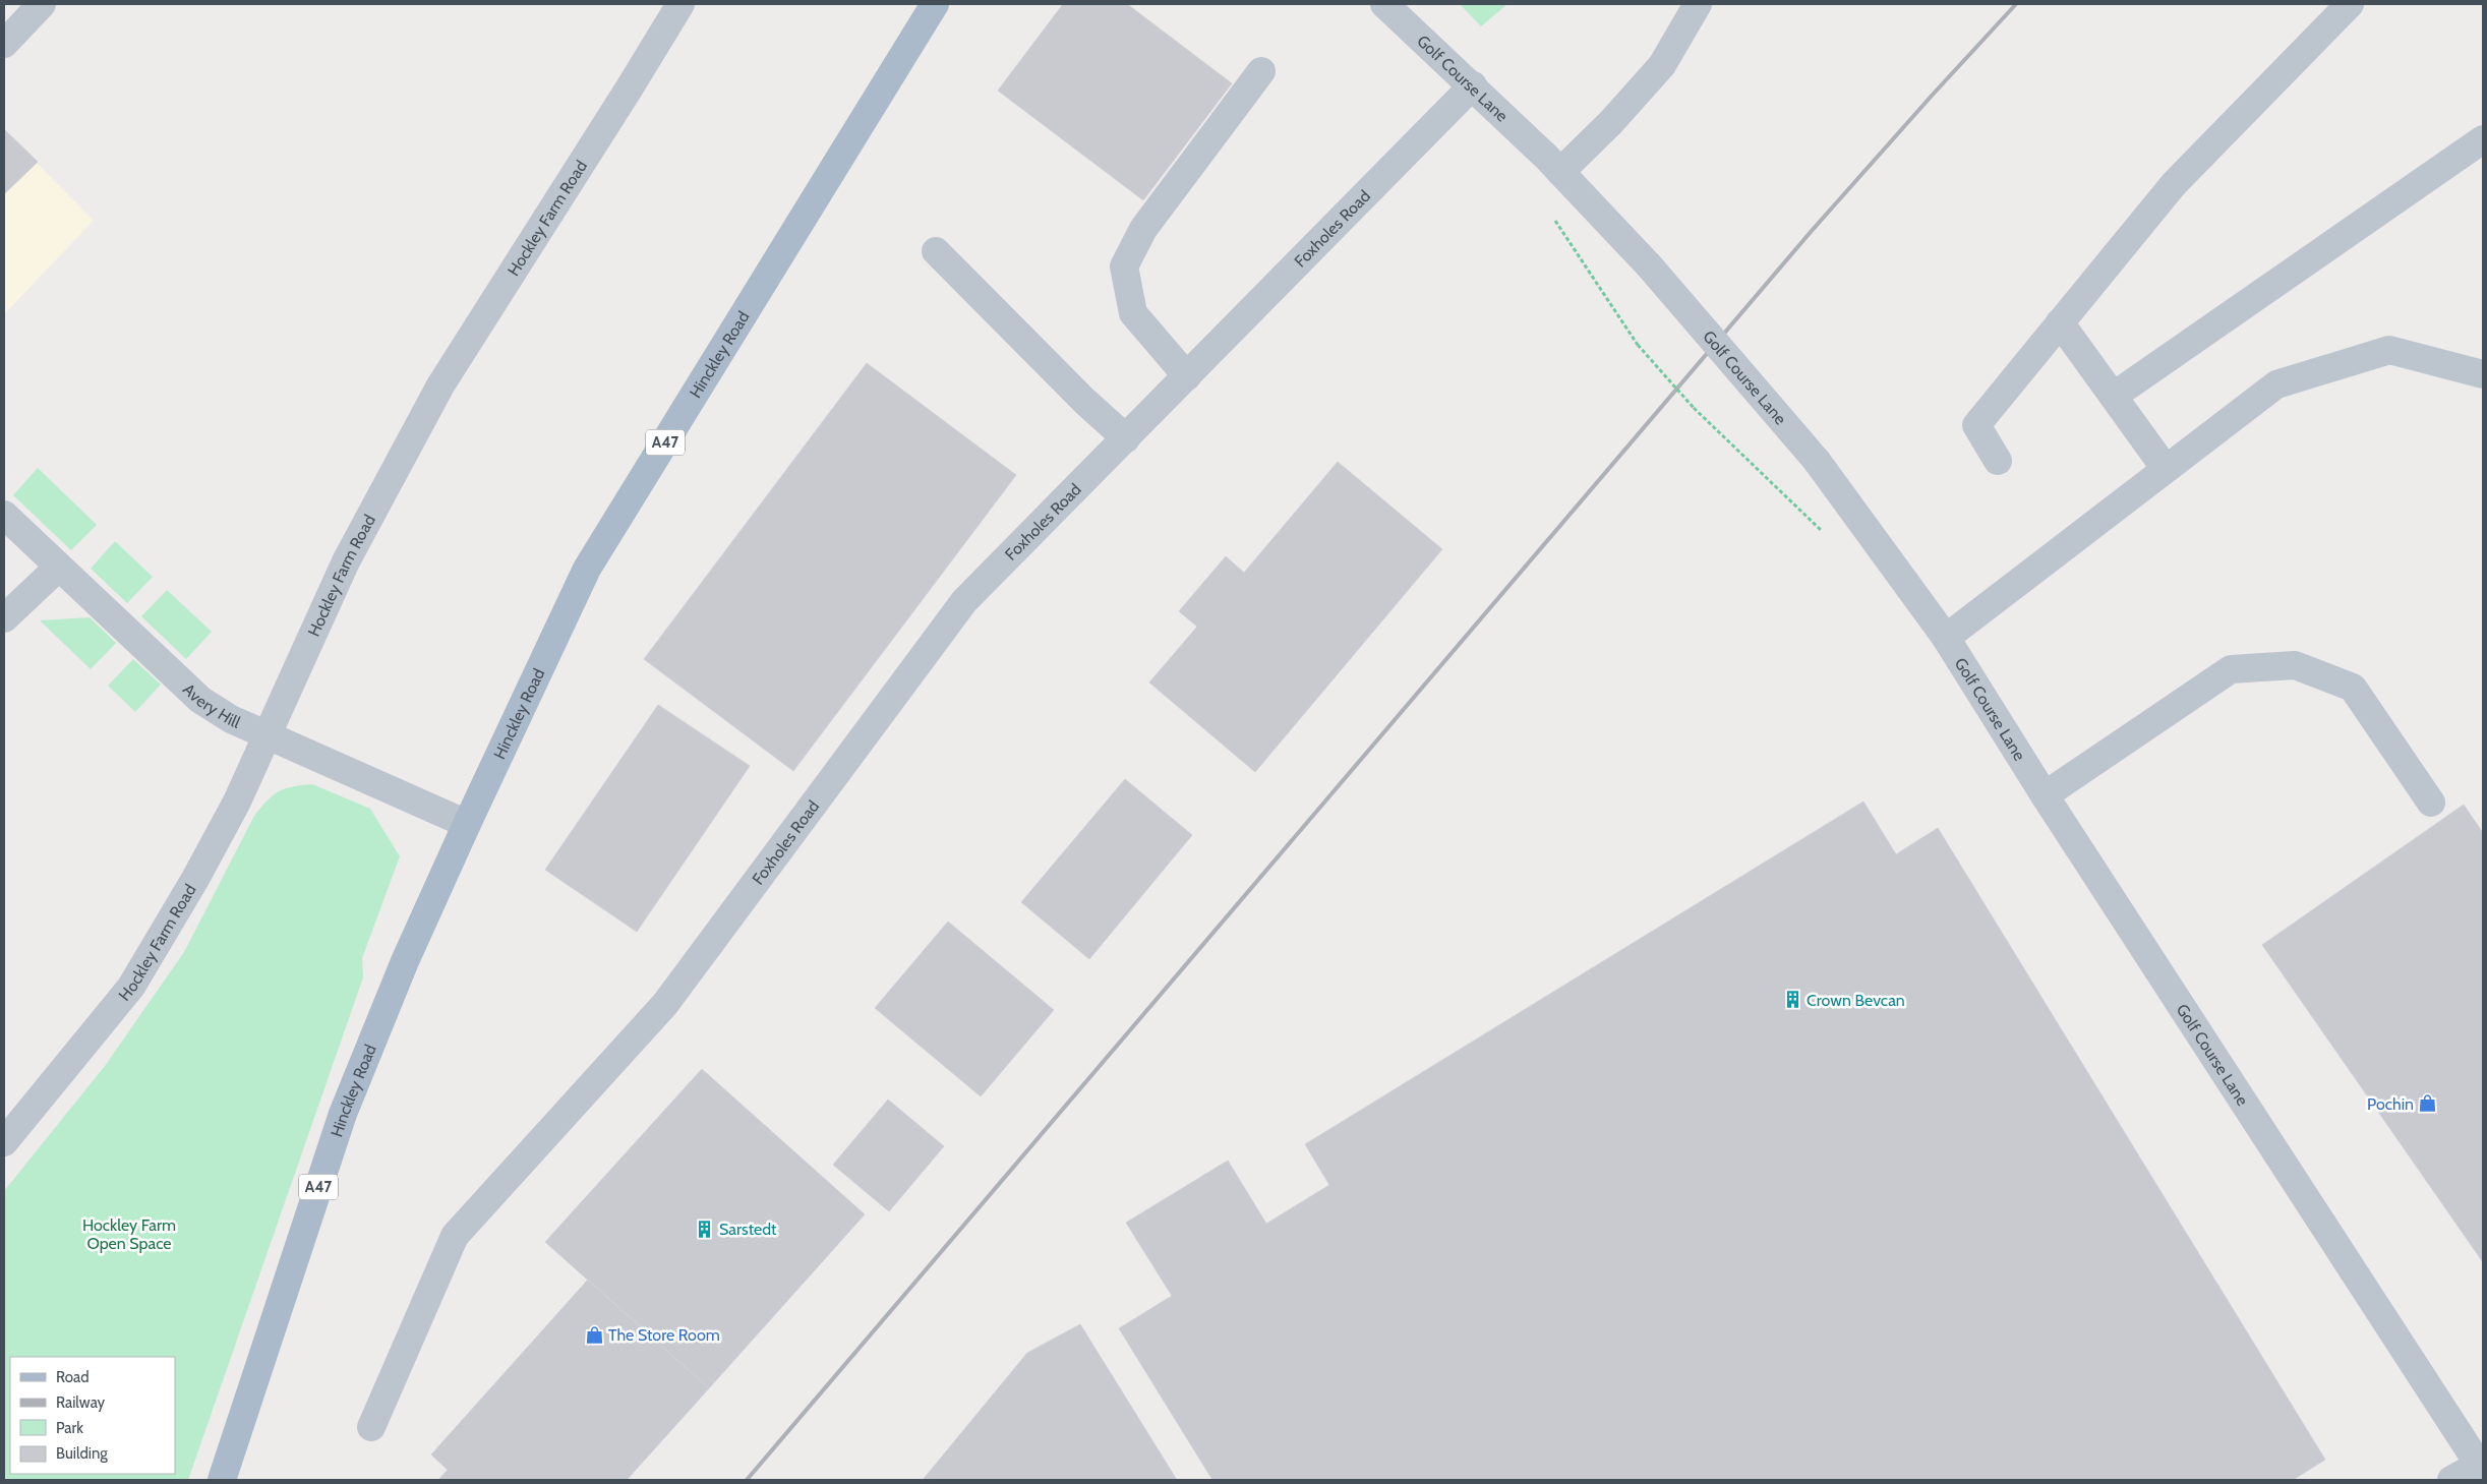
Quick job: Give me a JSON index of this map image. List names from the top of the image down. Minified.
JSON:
{"streets":{"main road":["Hinckley Road","A47"],"street":["Golf Course Lane","Hockley Farm Road","Foxholes Road","Avery Hill"]},"crossings":[["Golf Course Lane","Foxholes Road"],["Hockley Farm Road","Avery Hill"],["Hinckley Road","Avery Hill"]],"parks":["Hockley Farm Open Space"],"places":{"building":["Crown Bevcan","Sarstedt"],"shop":["Pochin","The Store Room"]},"legend":["Road","Railway","Park","Building"]}
